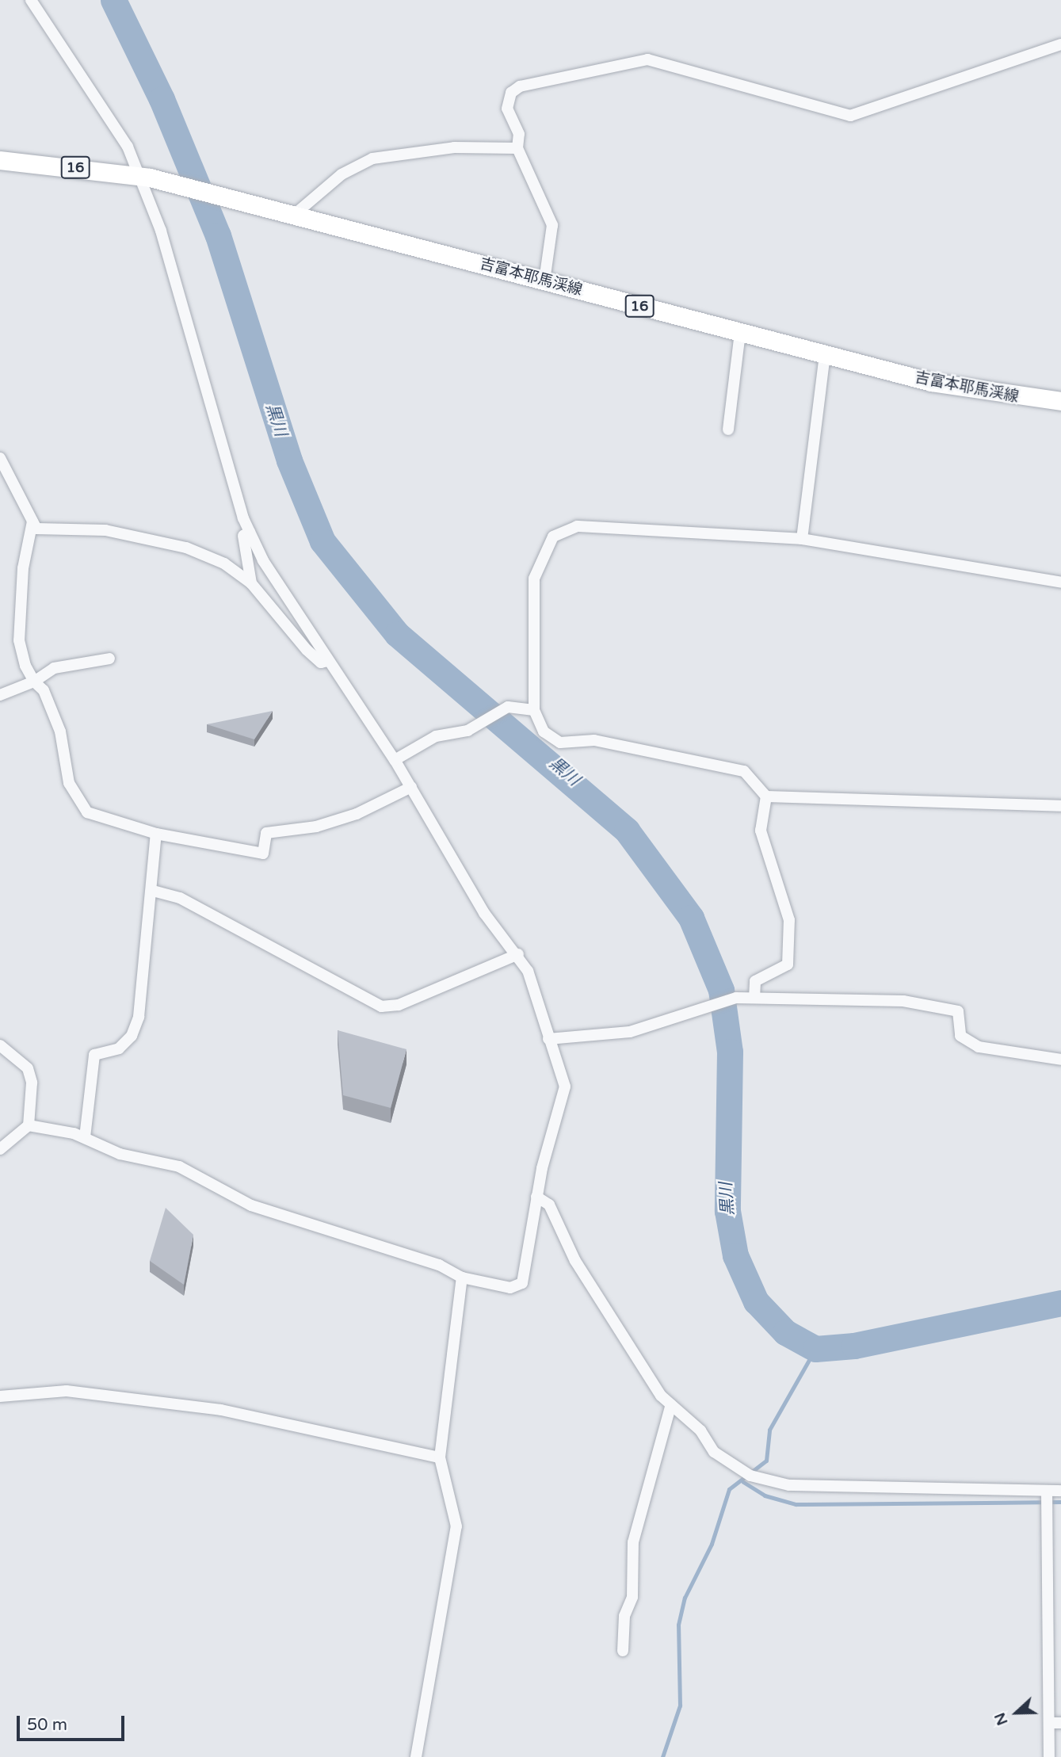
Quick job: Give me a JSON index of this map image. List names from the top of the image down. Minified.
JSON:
{"streets":{"main road":["16","吉富本耶馬渓線"]},"water":["黒川"],"scale_bar":"50 m","north":"left"}
